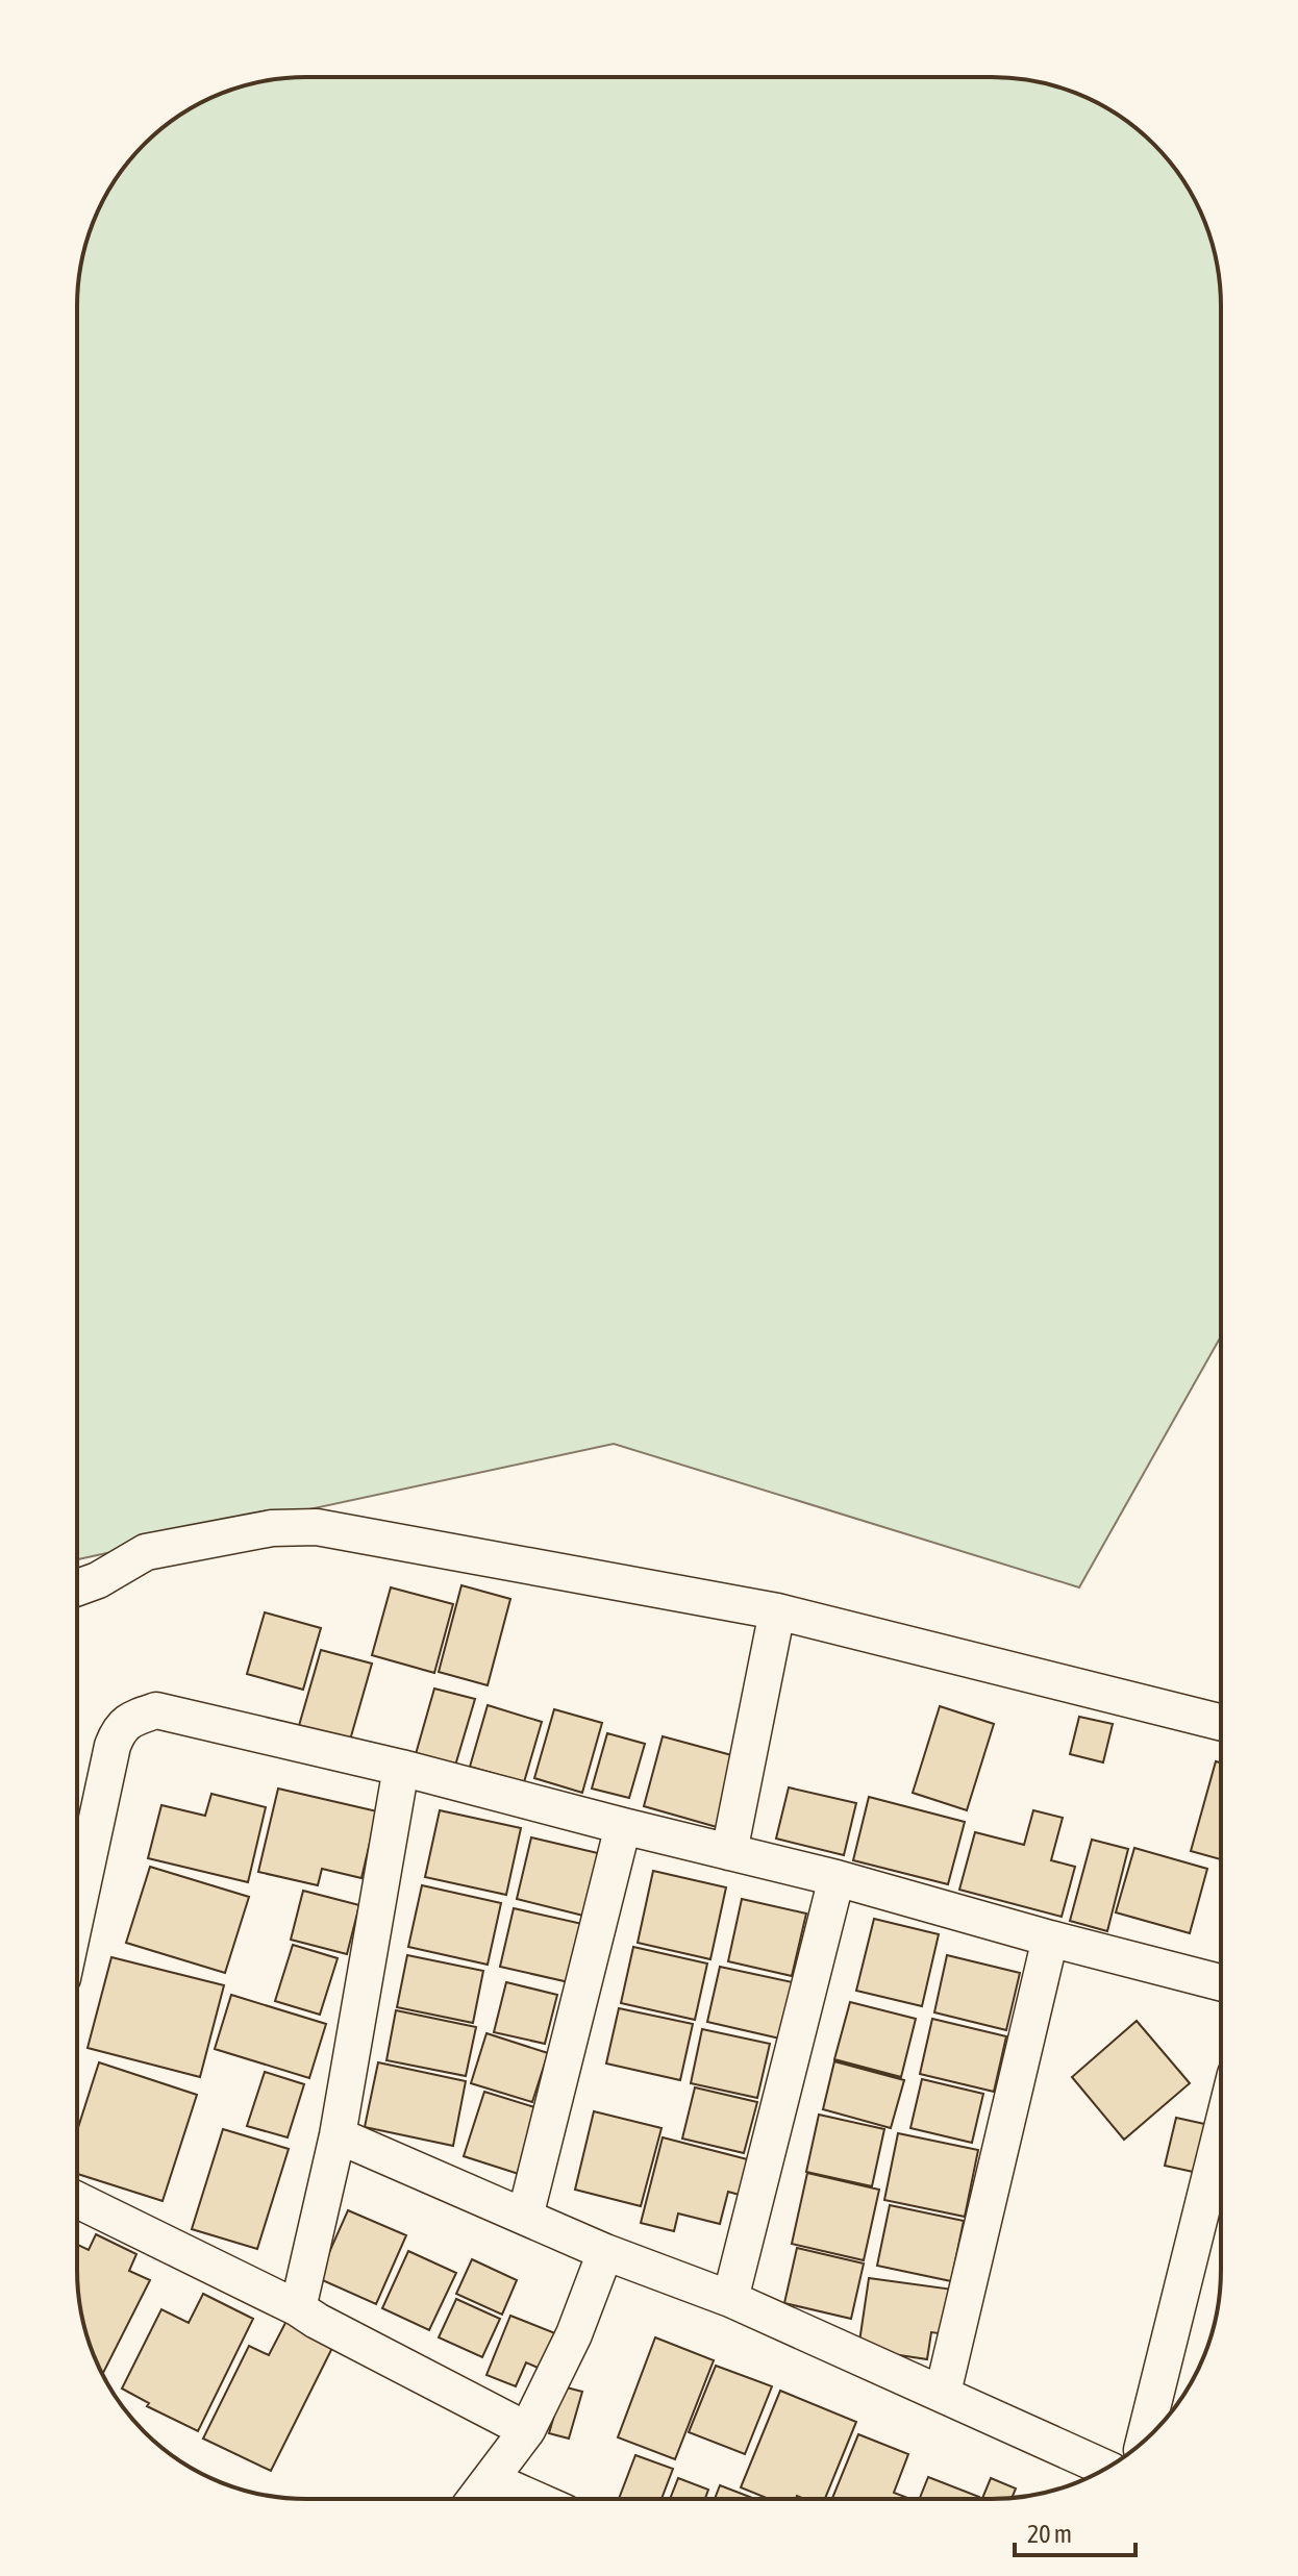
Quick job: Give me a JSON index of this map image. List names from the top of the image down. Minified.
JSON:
{"scale_bar":"20 m"}
